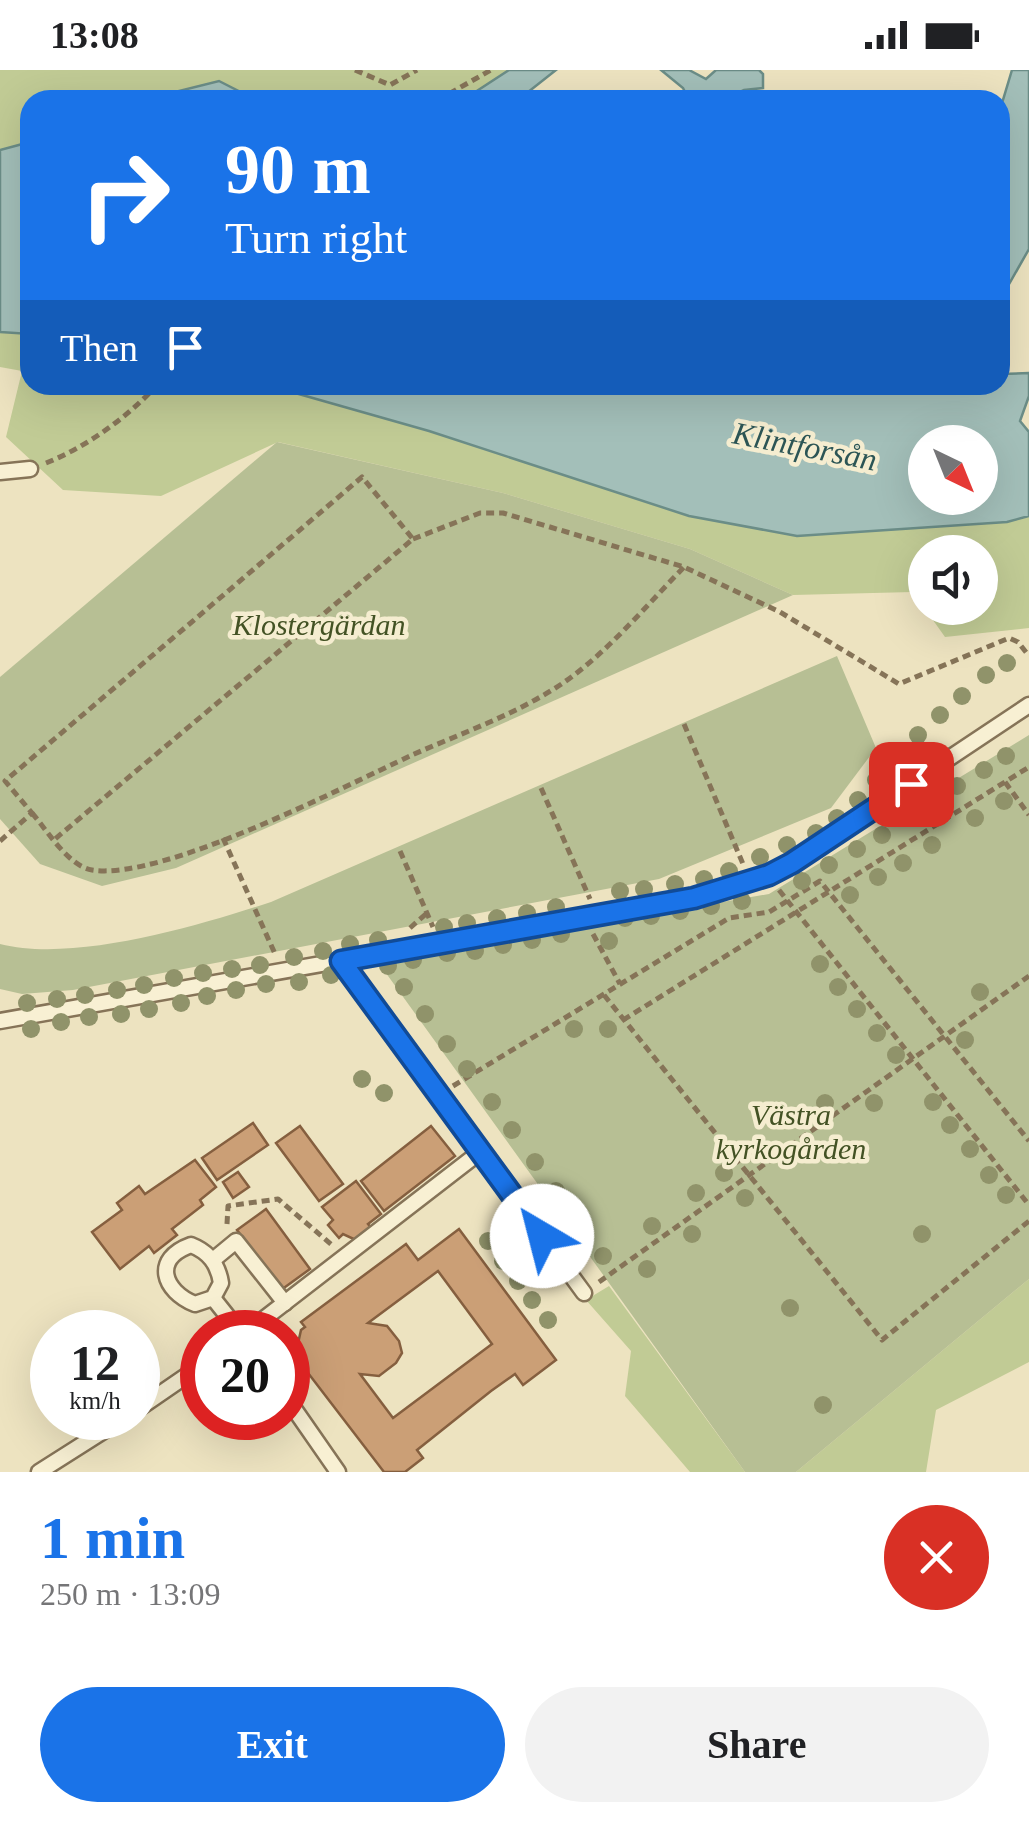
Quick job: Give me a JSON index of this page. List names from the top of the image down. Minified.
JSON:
{"water":["Klintforsån"],"parks":["Klostergärdan","Västra kyrkogården"],"north":"bottom right","page":{"status":"13:08","turn":["90 m","Turn right"],"then":"Then","speed":"12 km/h","limit":"20","heading":["1 min","250 m · 13:09"],"buttons":["Exit","Share"]}}
